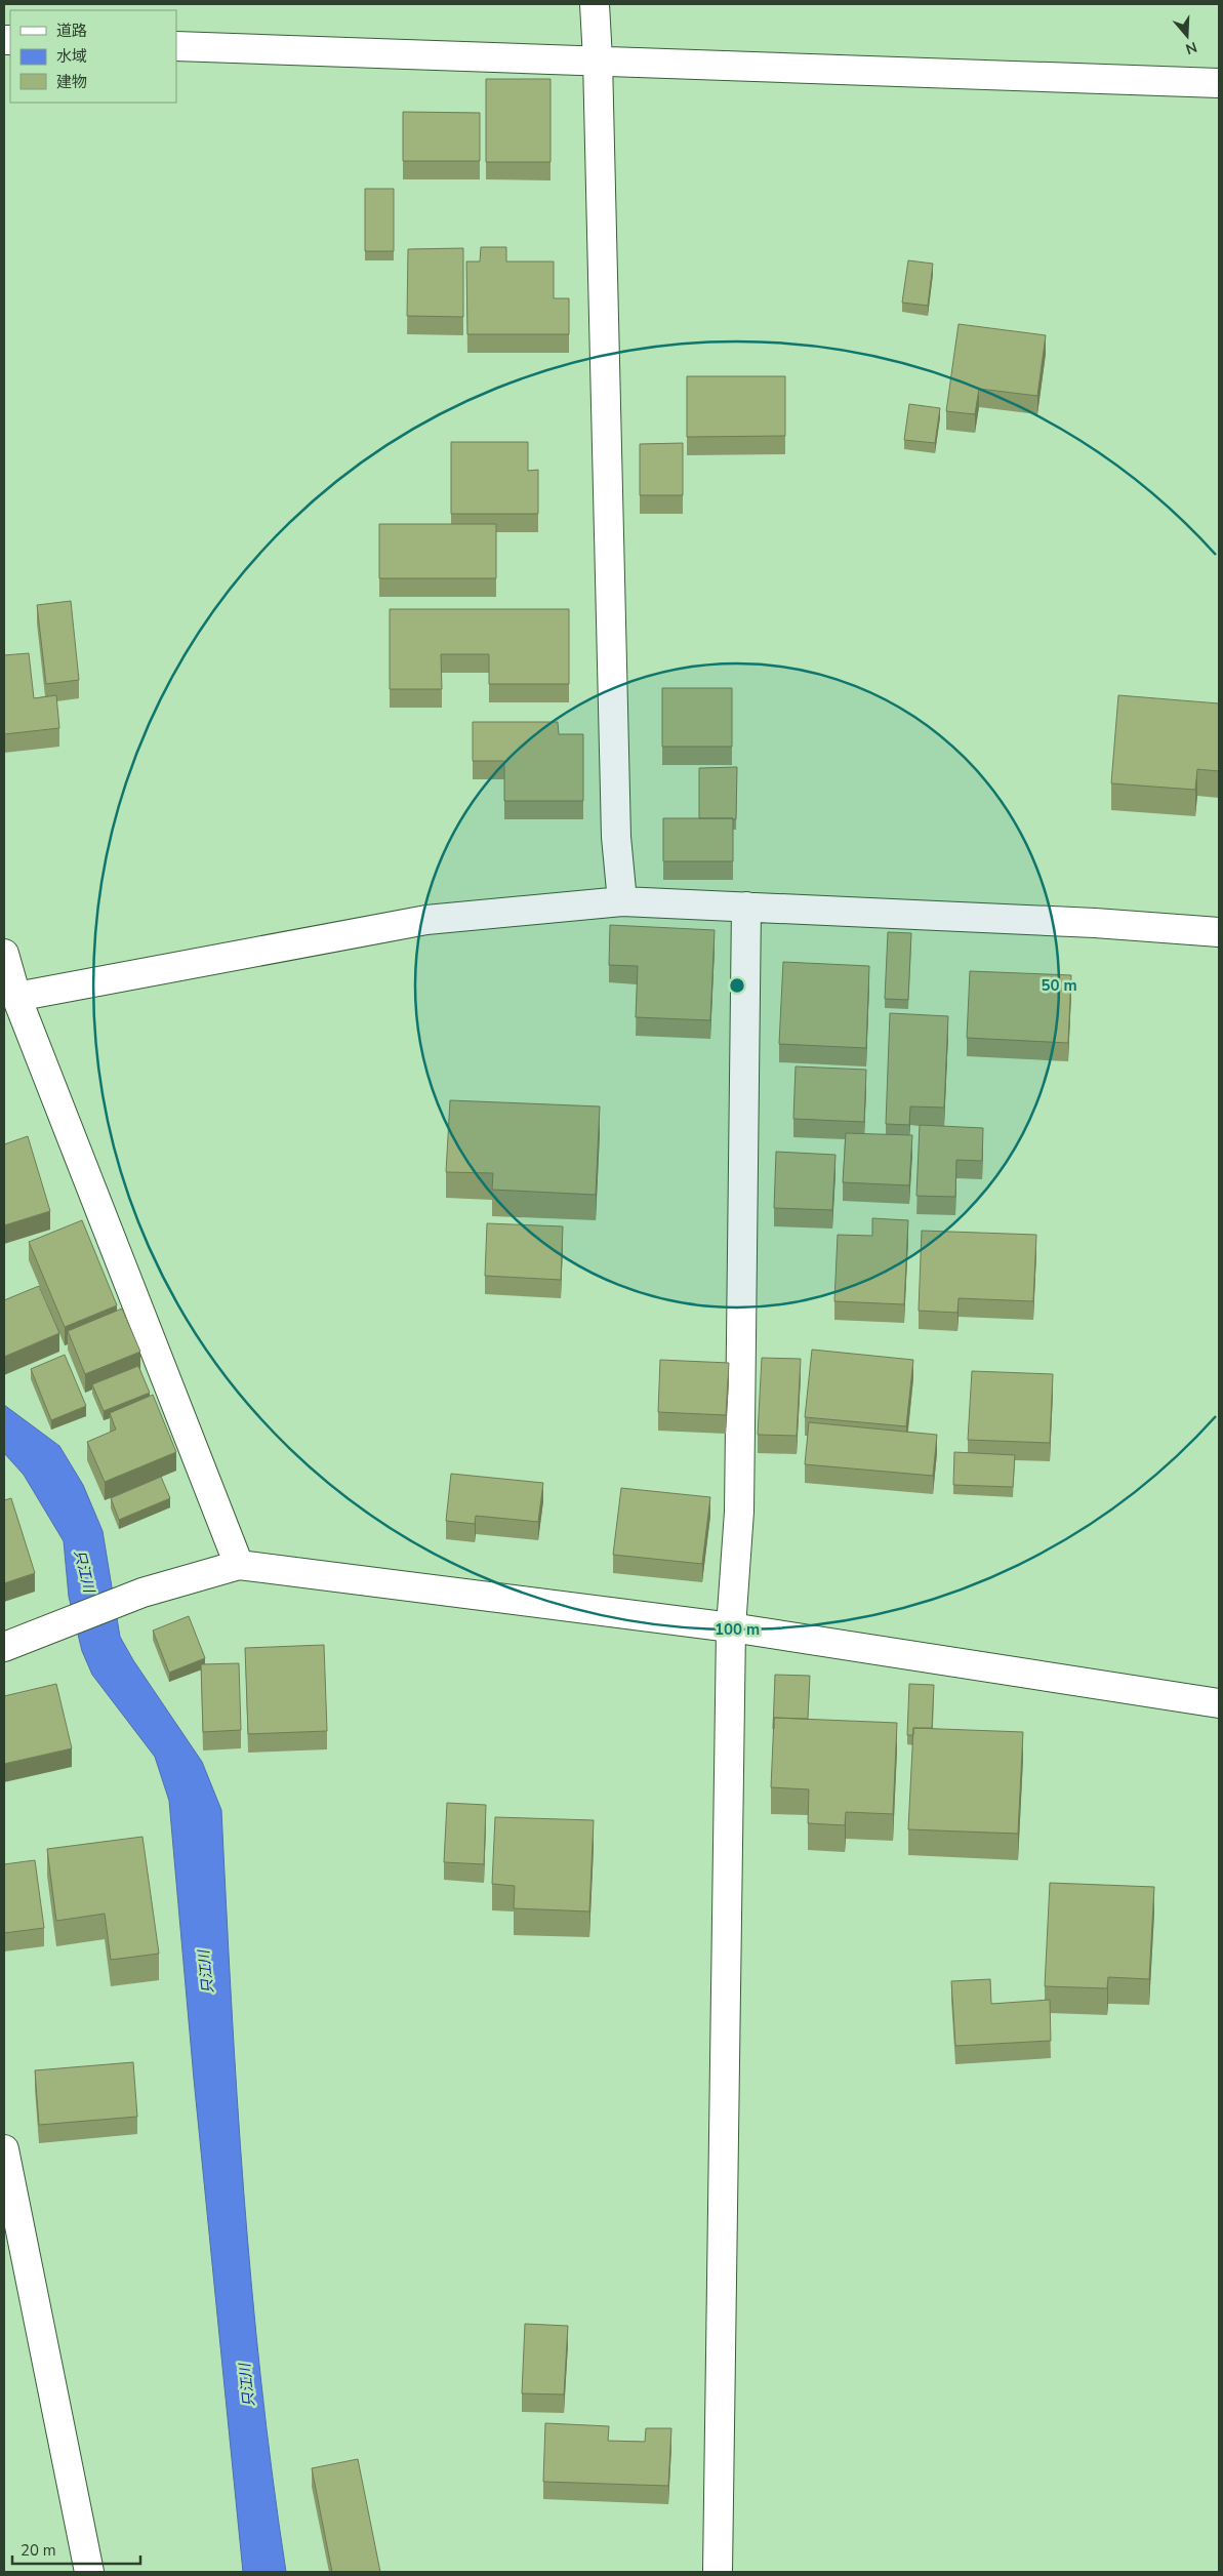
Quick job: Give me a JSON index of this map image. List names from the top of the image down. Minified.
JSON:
{"water":["只江川"],"legend":["道路","水域","建物"],"scale_bar":"20 m","north":"bottom","rings":["50 m","100 m"]}
